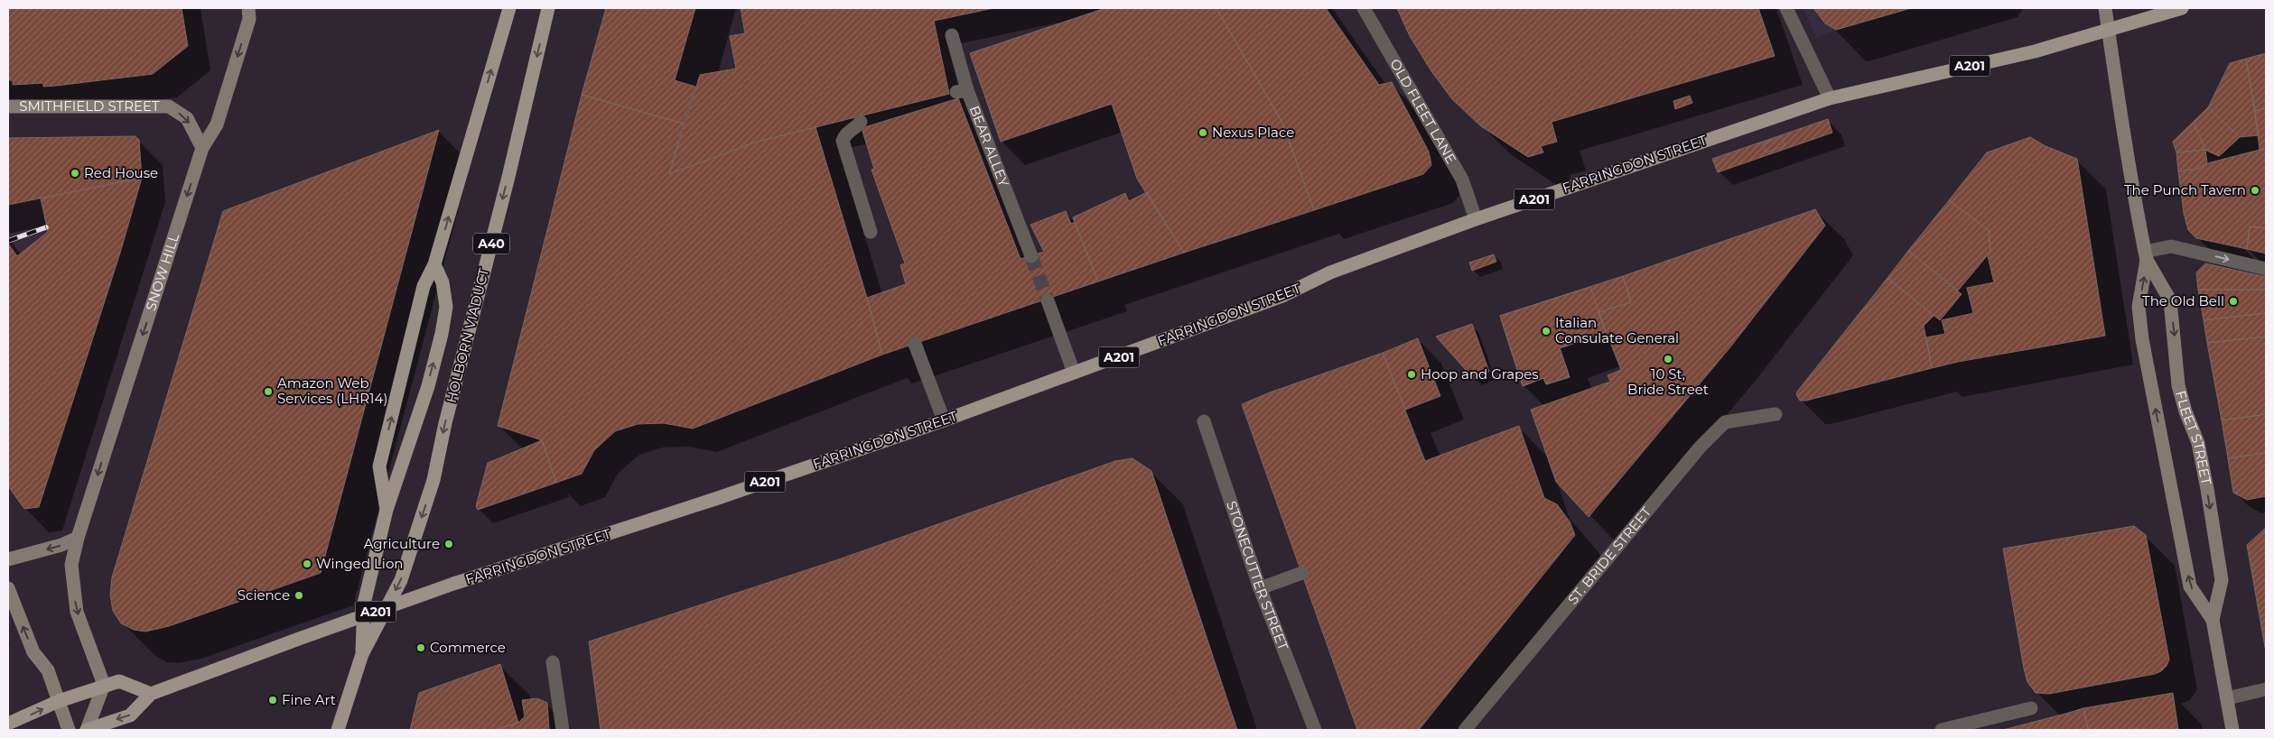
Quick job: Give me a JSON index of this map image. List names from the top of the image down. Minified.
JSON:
{"streets":{"main road":["A201","FARRINGDON STREET","A40","HOLBORN VIADUCT"],"street":["SMITHFIELD STREET","OLD FLEET LANE","BEAR ALLEY","SNOW HILL","FLEET STREET","ST. BRIDE STREET","STONECUTTER STREET"]},"crossings":[["A201","FARRINGDON STREET"],["A201","FLEET STREET"],["SMITHFIELD STREET","SNOW HILL"],["OLD FLEET LANE","FARRINGDON STREET"],["FARRINGDON STREET","FLEET STREET"]],"one_way":["SMITHFIELD STREET","SNOW HILL"],"places":["Nexus Place","Red House","The Punch Tavern","The Old Bell","Italian Consulate General","10 St, Bride Street","Hoop and Grapes","Amazon Web Services (LHR14)","Agriculture","Winged Lion","Science","Commerce","Fine Art"]}
